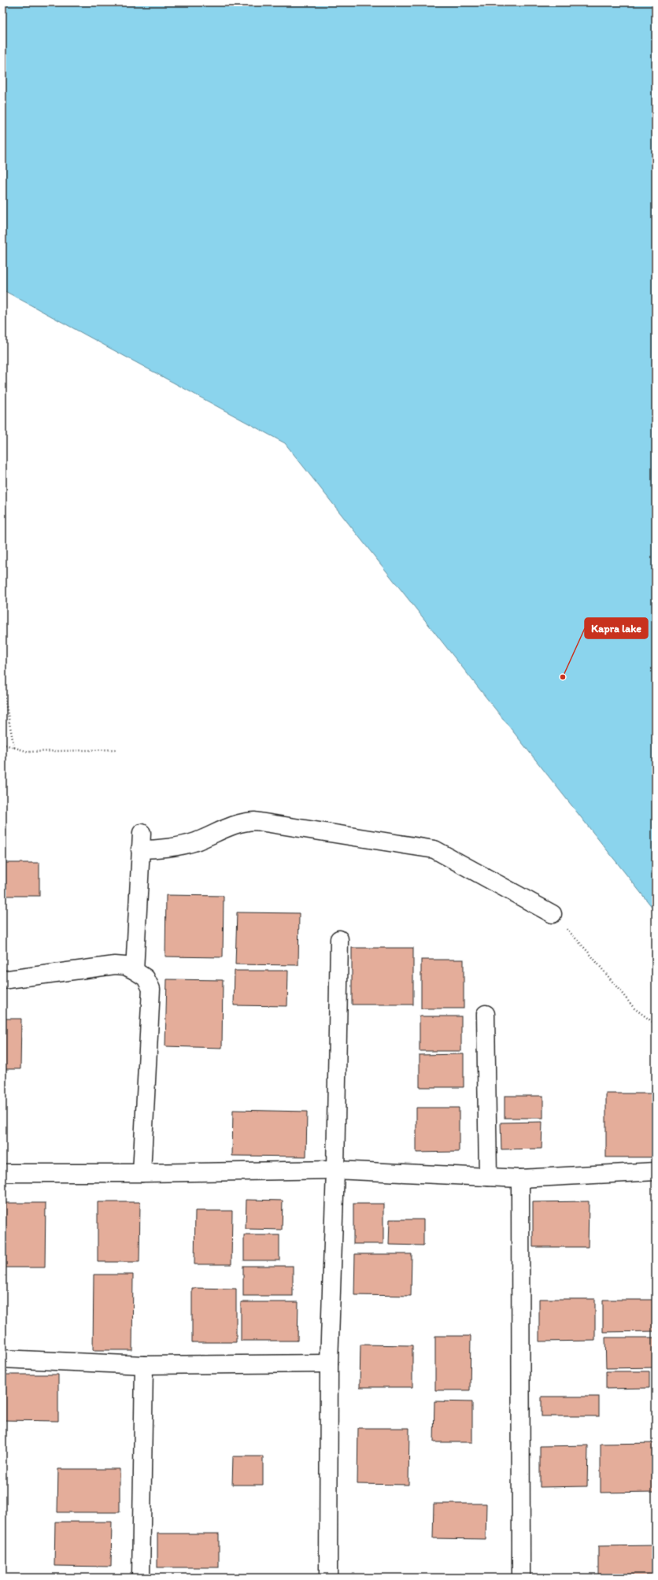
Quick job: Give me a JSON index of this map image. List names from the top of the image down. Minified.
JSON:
{"places":["Kapra lake"]}
